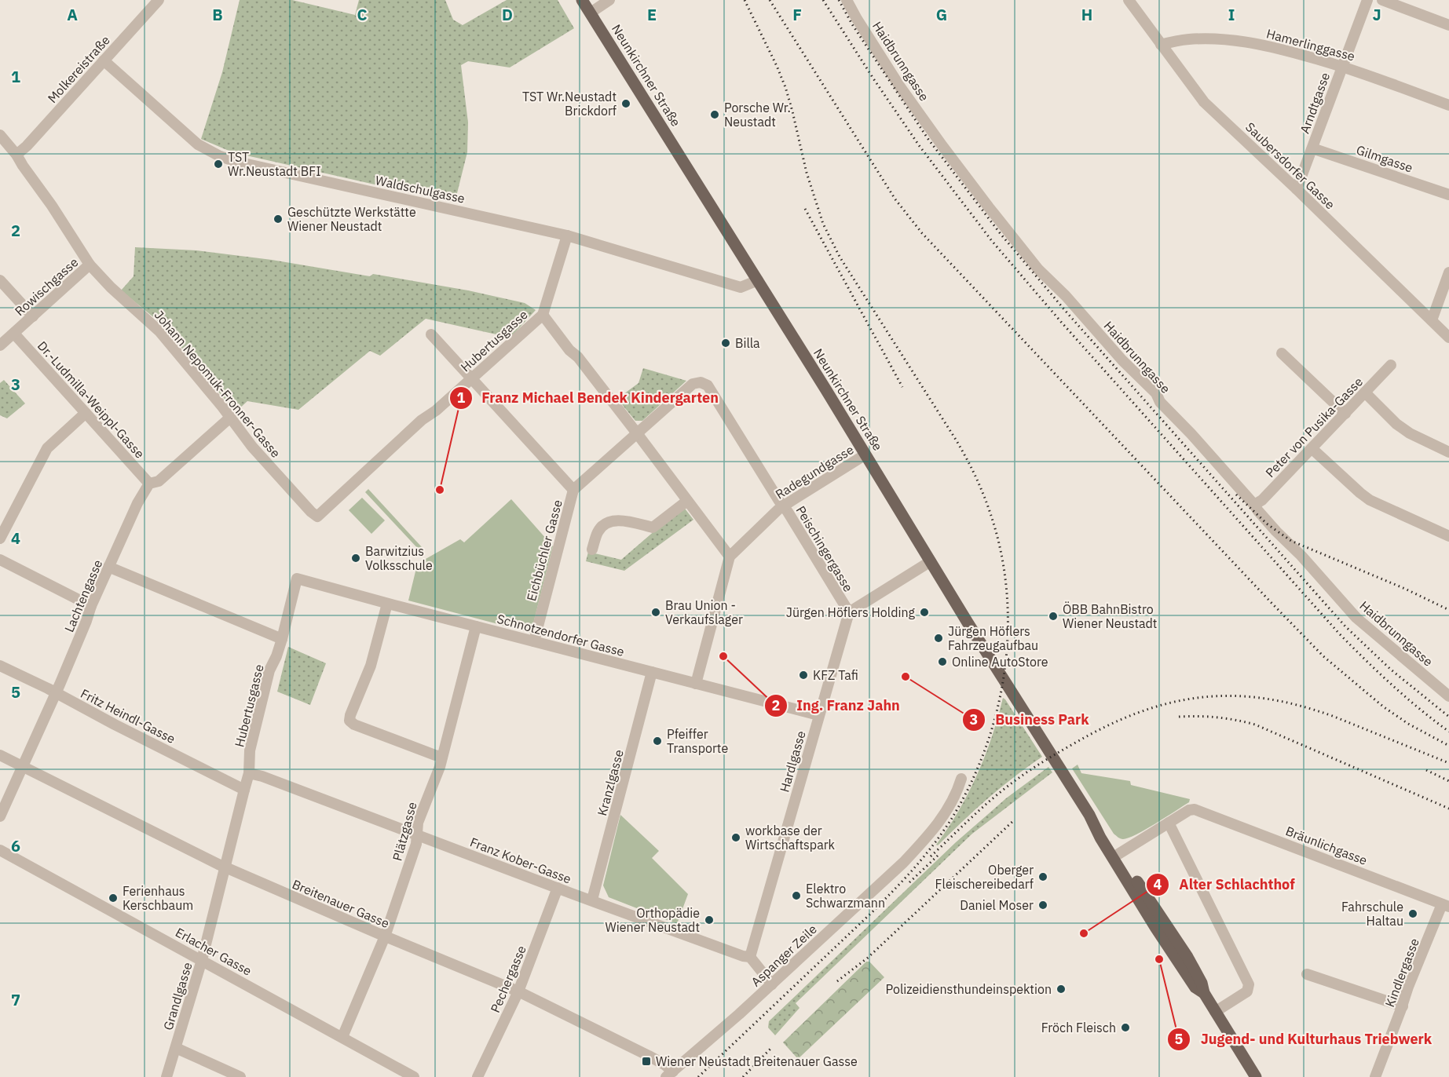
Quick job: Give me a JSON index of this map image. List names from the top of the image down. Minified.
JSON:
{"streets":{"main road":["Neunkirchner Straße"],"street":["Hamerlinggasse","Haidbrunngasse","Molkereistraße","Arndtgasse","Gilmgasse","Saubersdorfer Gasse","Waldschulgasse","Rowischgasse","Hubertusgasse","Johann Nepomuk-Fronner-Gasse","Dr.-Ludmilla-Weippl-Gasse","Peter von Pusika-Gasse","Radegundgasse","Peischingergasse","Eichbüchler Gasse","Lachtengasse","Schnotzendorfer Gasse","Fritz Heindl-Gasse","Hardlgasse","Kranzlgasse","Plätzgasse","Bräunlichgasse","Franz Kober-Gasse","Breitenauer Gasse","Erlacher Gasse","Aspanger Zeile","Kindlergasse","Pechergasse","Grandlgasse"]},"crossings":[["Hamerlinggasse","Arndtgasse"],["Hamerlinggasse","Saubersdorfer Gasse"],["Haidbrunngasse","Peter von Pusika-Gasse"],["Molkereistraße","Waldschulgasse"],["Molkereistraße","Johann Nepomuk-Fronner-Gasse"],["Neunkirchner Straße","Waldschulgasse"],["Neunkirchner Straße","Radegundgasse"],["Arndtgasse","Gilmgasse"],["Arndtgasse","Saubersdorfer Gasse"],["Waldschulgasse","Hubertusgasse"],["Rowischgasse","Johann Nepomuk-Fronner-Gasse"],["Rowischgasse","Dr.-Ludmilla-Weippl-Gasse"],["Hubertusgasse","Johann Nepomuk-Fronner-Gasse"],["Hubertusgasse","Schnotzendorfer Gasse"],["Hubertusgasse","Fritz Heindl-Gasse"],["Hubertusgasse","Franz Kober-Gasse"],["Hubertusgasse","Breitenauer Gasse"],["Hubertusgasse","Grandlgasse"],["Johann Nepomuk-Fronner-Gasse","Lachtengasse"],["Dr.-Ludmilla-Weippl-Gasse","Lachtengasse"],["Radegundgasse","Peischingergasse"],["Peischingergasse","Eichbüchler Gasse"],["Peischingergasse","Hardlgasse"],["Eichbüchler Gasse","Schnotzendorfer Gasse"],["Lachtengasse","Fritz Heindl-Gasse"],["Lachtengasse","Breitenauer Gasse"],["Schnotzendorfer Gasse","Hardlgasse"],["Schnotzendorfer Gasse","Kranzlgasse"],["Schnotzendorfer Gasse","Plätzgasse"],["Hardlgasse","Franz Kober-Gasse"],["Kranzlgasse","Franz Kober-Gasse"],["Plätzgasse","Franz Kober-Gasse"],["Plätzgasse","Breitenauer Gasse"],["Plätzgasse","Erlacher Gasse"],["Bräunlichgasse","Kindlergasse"],["Franz Kober-Gasse","Pechergasse"],["Breitenauer Gasse","Aspanger Zeile"],["Breitenauer Gasse","Pechergasse"],["Breitenauer Gasse","Grandlgasse"],["Erlacher Gasse","Grandlgasse"]],"places":{"other":["TST Wr.Neustadt Brickdorf","Porsche Wr. Neustadt","TST Wr.Neustadt BFI","Geschützte Werkstätte Wiener Neustadt","Billa","Franz Michael Bendek Kindergarten","Barwitzius Volksschule","Brau Union - Verkaufslager","Jürgen Höflers Holding","ÖBB BahnBistro Wiener Neustadt","Jürgen Höflers Fahrzeugaufbau","Ing. Franz Jahn","Online AutoStore","KFZ Tafi","Business Park","Pfeiffer Transporte","workbase der Wirtschaftspark","Oberger Fleischereibedarf","Elektro Schwarzmann","Ferienhaus Kerschbaum","Daniel Moser","Fahrschule Haltau","Orthopädie Wiener Neustadt","Alter Schlachthof","Jugend- und Kulturhaus Triebwerk","Polizeidiensthundeinspektion","Fröch Fleisch"],"transit":["Wiener Neustadt Breitenauer Gasse"]},"grid":{"columns":["A","B","C","D","E","F","G","H","I","J"],"rows":["1","2","3","4","5","6","7"]}}
